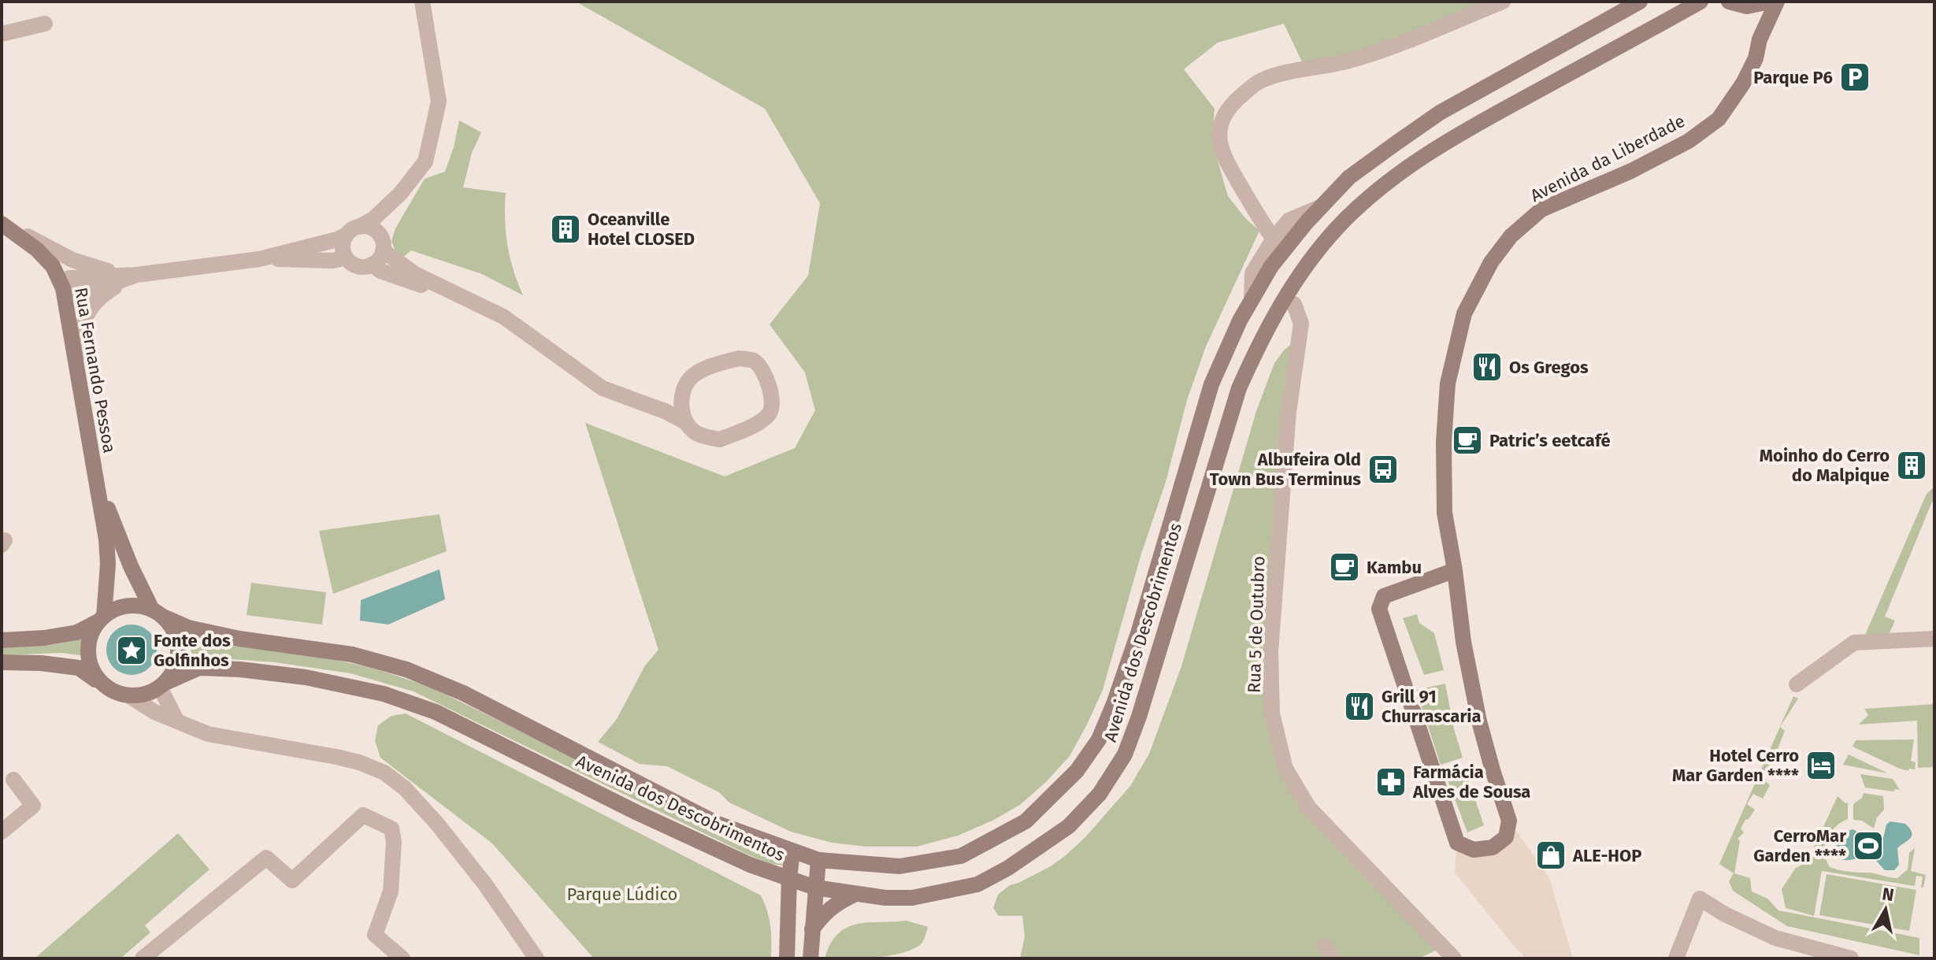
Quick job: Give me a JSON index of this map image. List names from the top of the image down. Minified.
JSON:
{"streets":{"main road":["Avenida da Liberdade","Rua Fernando Pessoa","Avenida dos Descobrimentos"],"street":["Rua 5 de Outubro"]},"parks":["Parque Lúdico"],"places":{"parking":["Parque P6"],"building":["Oceanville Hotel CLOSED","Moinho do Cerro do Malpique"],"restaurant":["Os Gregos","Grill 91 Churrascaria"],"cafe":["Patric’s eetcafé","Kambu"],"bus stop":["Albufeira Old Town Bus Terminus"],"place":["Fonte dos Golfinhos"],"hotel":["Hotel Cerro Mar Garden ****"],"pharmacy":["Farmácia Alves de Sousa"],"sports":["CerroMar Garden ****"],"shop":["ALE-HOP"]},"north":"top"}
